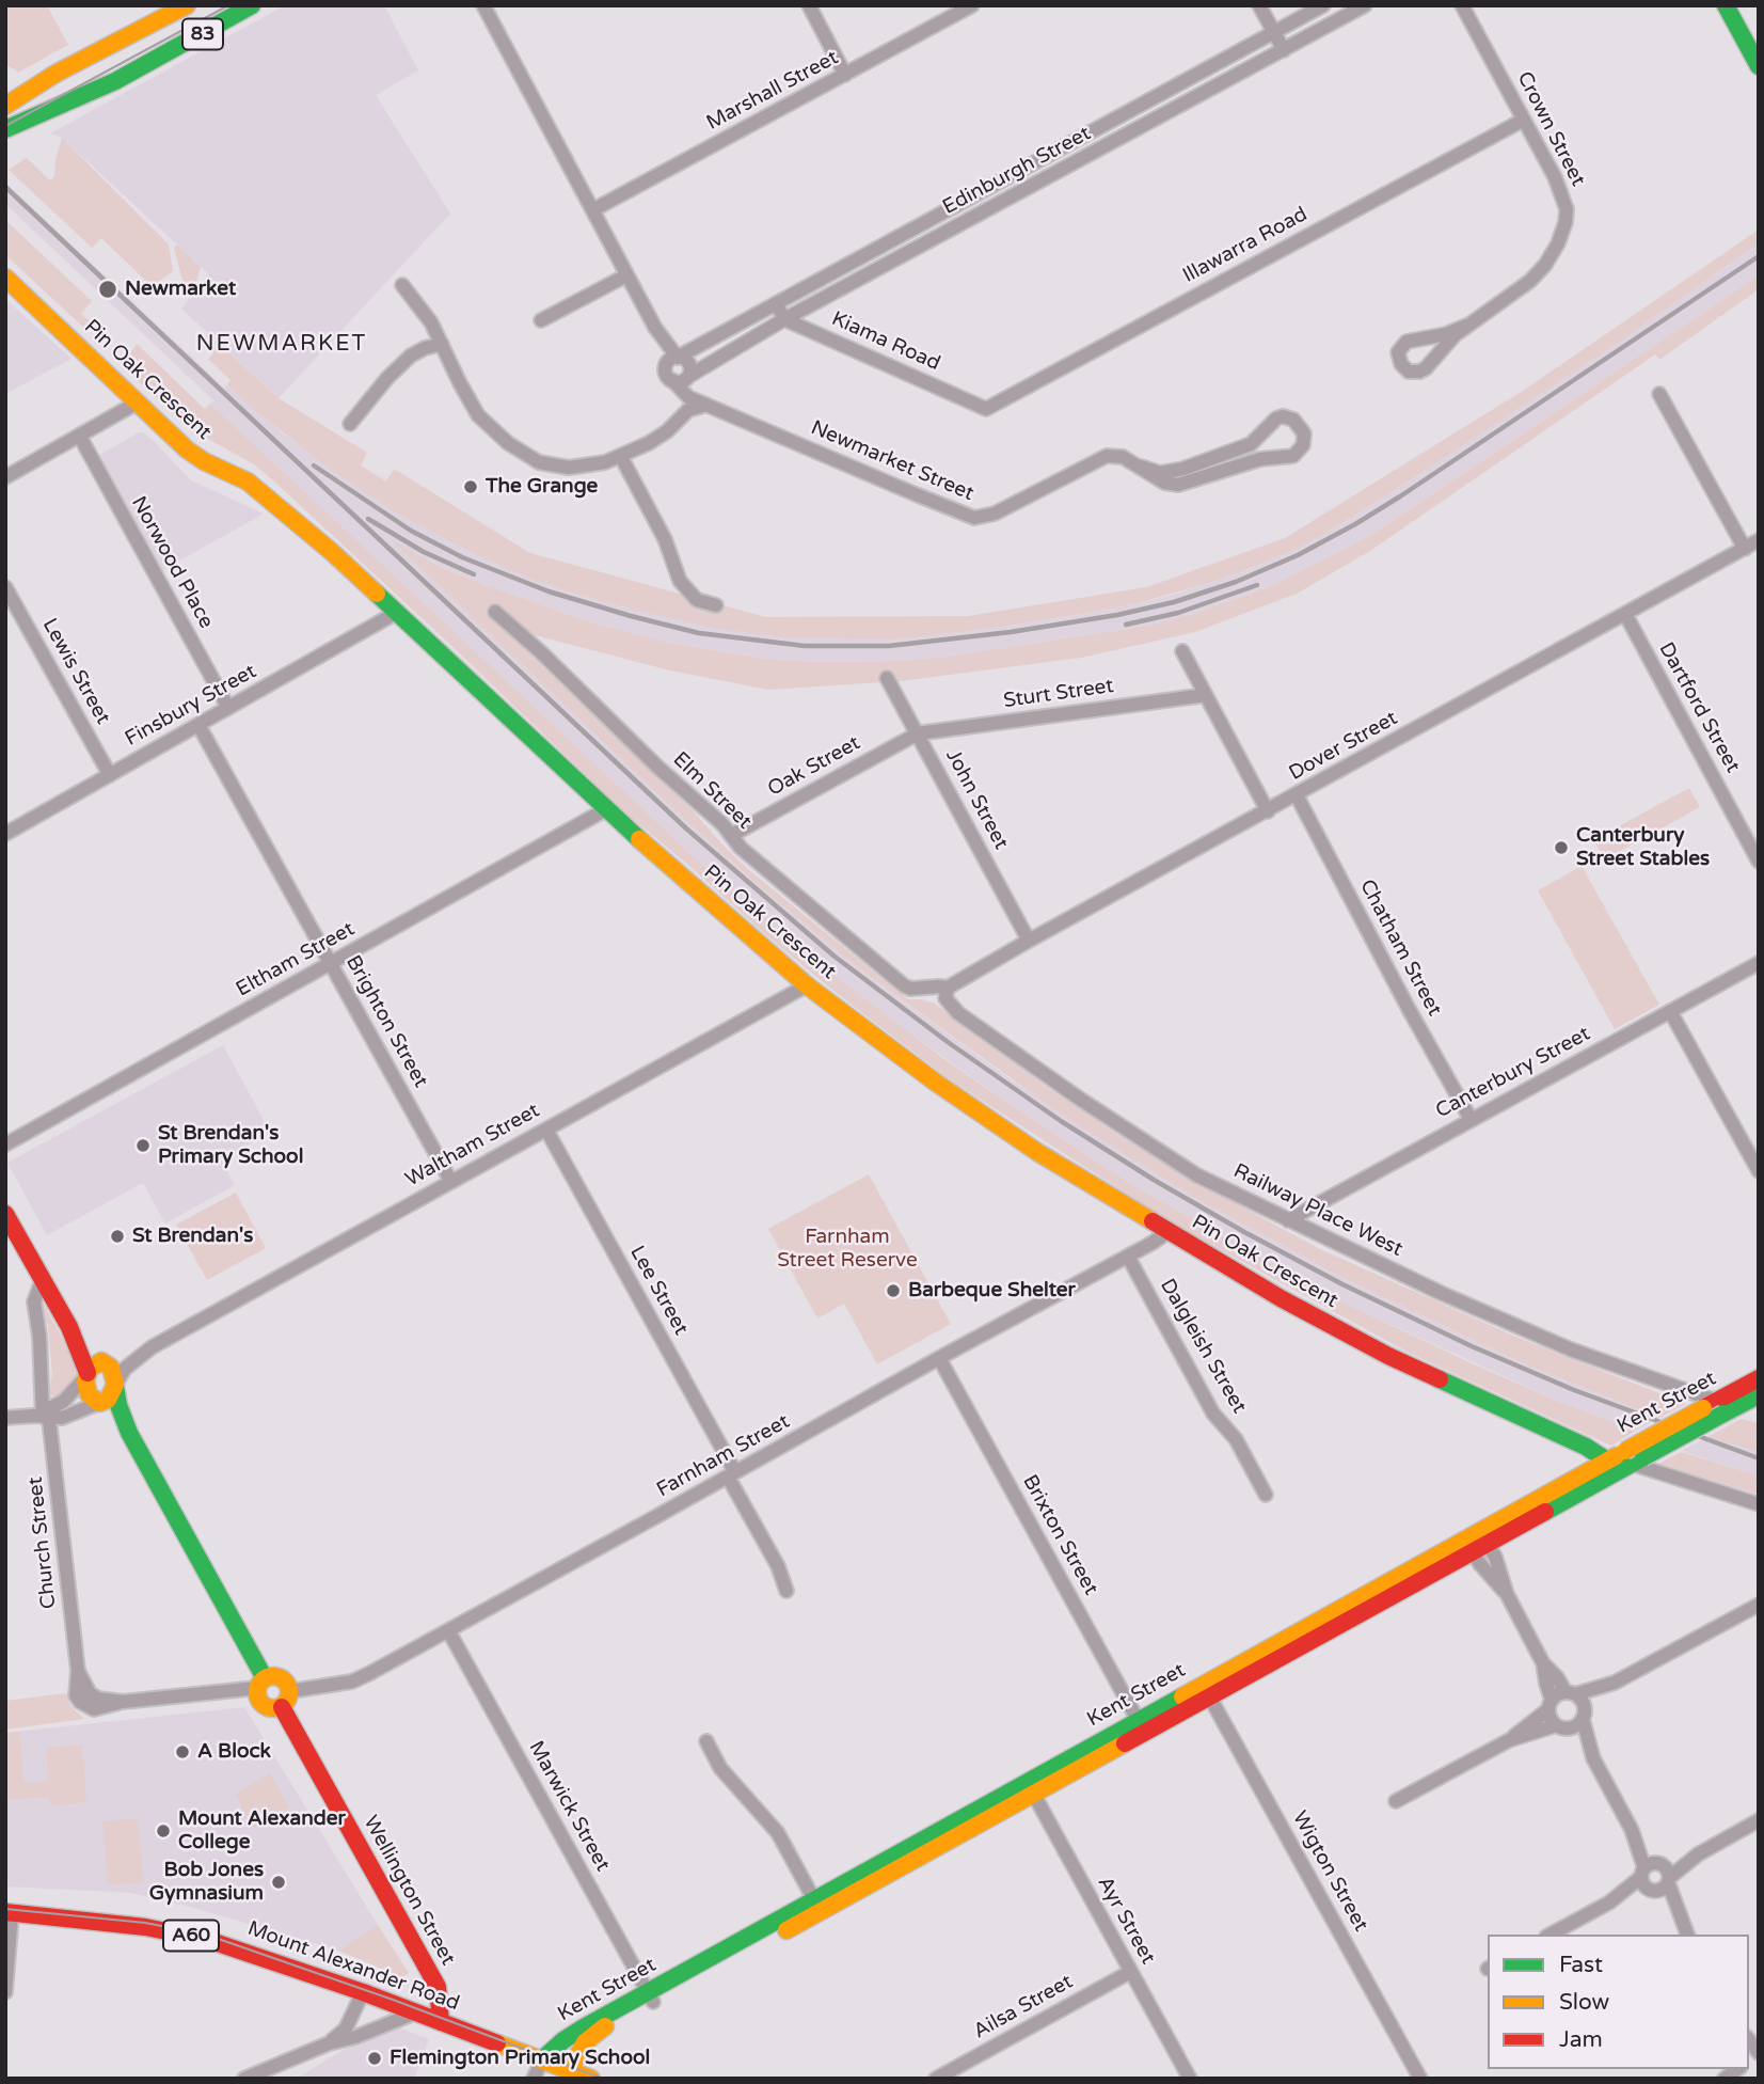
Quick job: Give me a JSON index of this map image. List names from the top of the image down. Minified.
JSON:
{"streets":{"main road":["83","Pin Oak Crescent","Kent Street","Wellington Street","A60","Mount Alexander Road"],"street":["Marshall Street","Crown Street","Edinburgh Street","Illawarra Road","Kiama Road","Newmarket Street","Norwood Place","Lewis Street","Sturt Street","Finsbury Street","Dartford Street","Dover Street","Oak Street","Elm Street","John Street","Chatham Street","Eltham Street","Brighton Street","Canterbury Street","Waltham Street","Railway Place West","Lee Street","Dalgleish Street","Farnham Street","Brixton Street","Church Street","Marwick Street","Wigton Street","Ayr Street","Ailsa Street"]},"crossings":[["Marshall Street","Newmarket Street"],["Crown Street","Illawarra Road"],["Edinburgh Street","Kiama Road"],["Edinburgh Street","Newmarket Street"],["Illawarra Road","Kiama Road"],["Pin Oak Crescent","Finsbury Street"],["Pin Oak Crescent","Eltham Street"],["Pin Oak Crescent","Waltham Street"],["Pin Oak Crescent","Kent Street"],["Pin Oak Crescent","Farnham Street"],["Norwood Place","Finsbury Street"],["Lewis Street","Finsbury Street"],["Sturt Street","Oak Street"],["Sturt Street","John Street"],["Finsbury Street","Brighton Street"],["Dartford Street","Dover Street"],["Dover Street","Elm Street"],["Dover Street","John Street"],["Dover Street","Chatham Street"],["Dover Street","Railway Place West"],["Oak Street","Elm Street"],["Oak Street","John Street"],["Elm Street","Railway Place West"],["Chatham Street","Canterbury Street"],["Eltham Street","Brighton Street"],["Brighton Street","Waltham Street"],["Canterbury Street","Railway Place West"],["Waltham Street","Lee Street"],["Railway Place West","Kent Street"],["Lee Street","Farnham Street"],["Dalgleish Street","Farnham Street"],["Kent Street","Brixton Street"],["Kent Street","Marwick Street"],["Kent Street","Wigton Street"],["Kent Street","Ayr Street"],["Kent Street","Mount Alexander Road"],["Farnham Street","Brixton Street"],["Farnham Street","Church Street"],["Farnham Street","Marwick Street"],["Farnham Street","Wellington Street"],["Church Street","Wellington Street"],["Wellington Street","Mount Alexander Road"],["Ayr Street","Ailsa Street"]],"districts":["NEWMARKET"],"parks":["Farnham Street Reserve"],"places":["Newmarket","The Grange","Canterbury Street Stables","St Brendan's Primary School","St Brendan's","Barbeque Shelter","A Block","Mount Alexander College","Bob Jones Gymnasium","Flemington Primary School"],"legend":["Fast","Slow","Jam"]}
